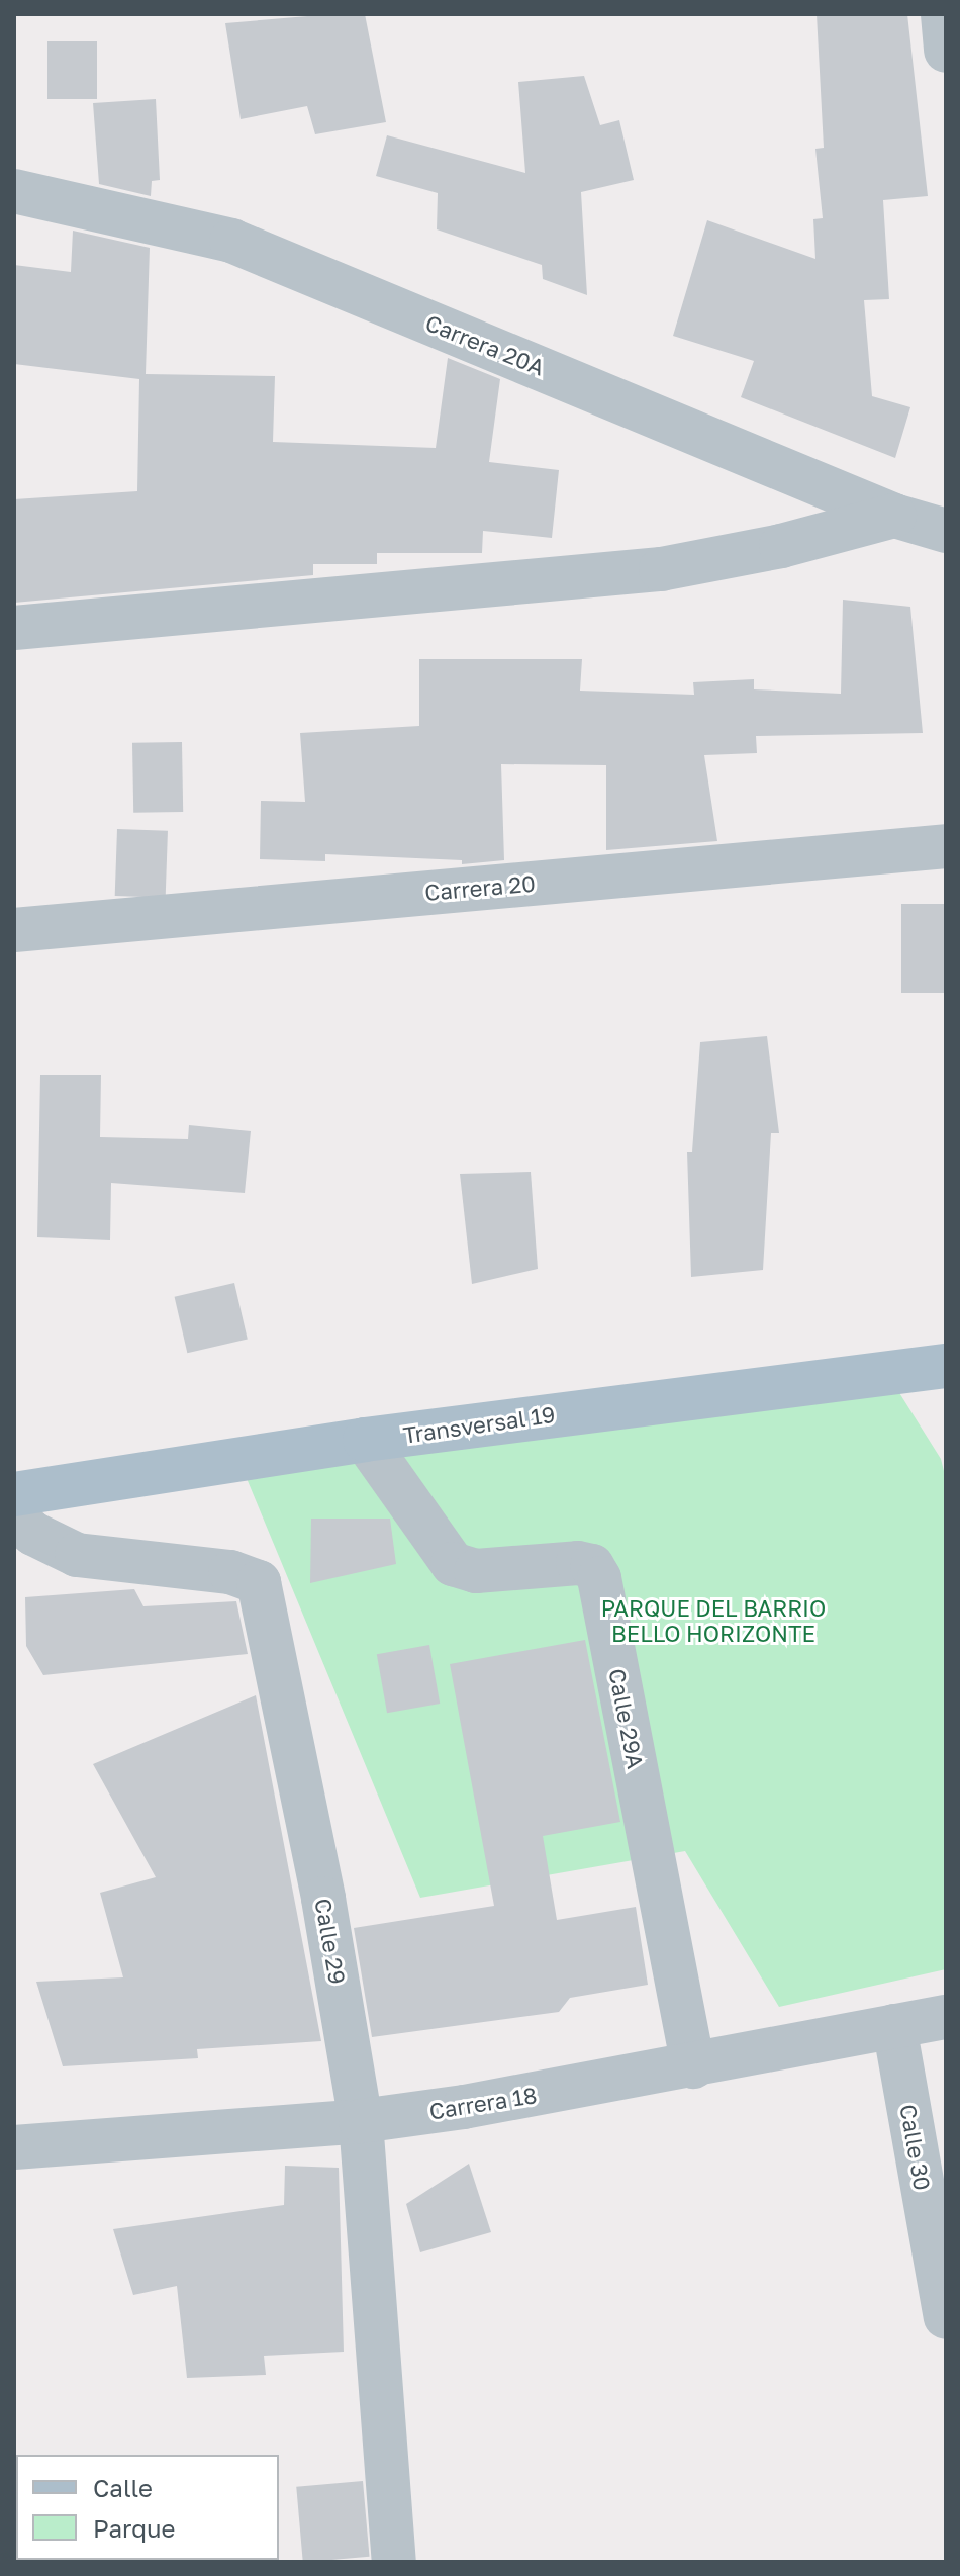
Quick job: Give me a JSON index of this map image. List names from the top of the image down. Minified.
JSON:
{"streets":{"main road":["Transversal 19"],"street":["Carrera 20A","Carrera 20","Calle 29A","Calle 29","Carrera 18","Calle 30"]},"crossings":[["Transversal 19","Calle 29A"],["Calle 29A","Carrera 18"],["Calle 29","Carrera 18"],["Carrera 18","Calle 30"]],"parks":["PARQUE DEL BARRIO BELLO HORIZONTE"],"legend":["Calle","Parque"]}
